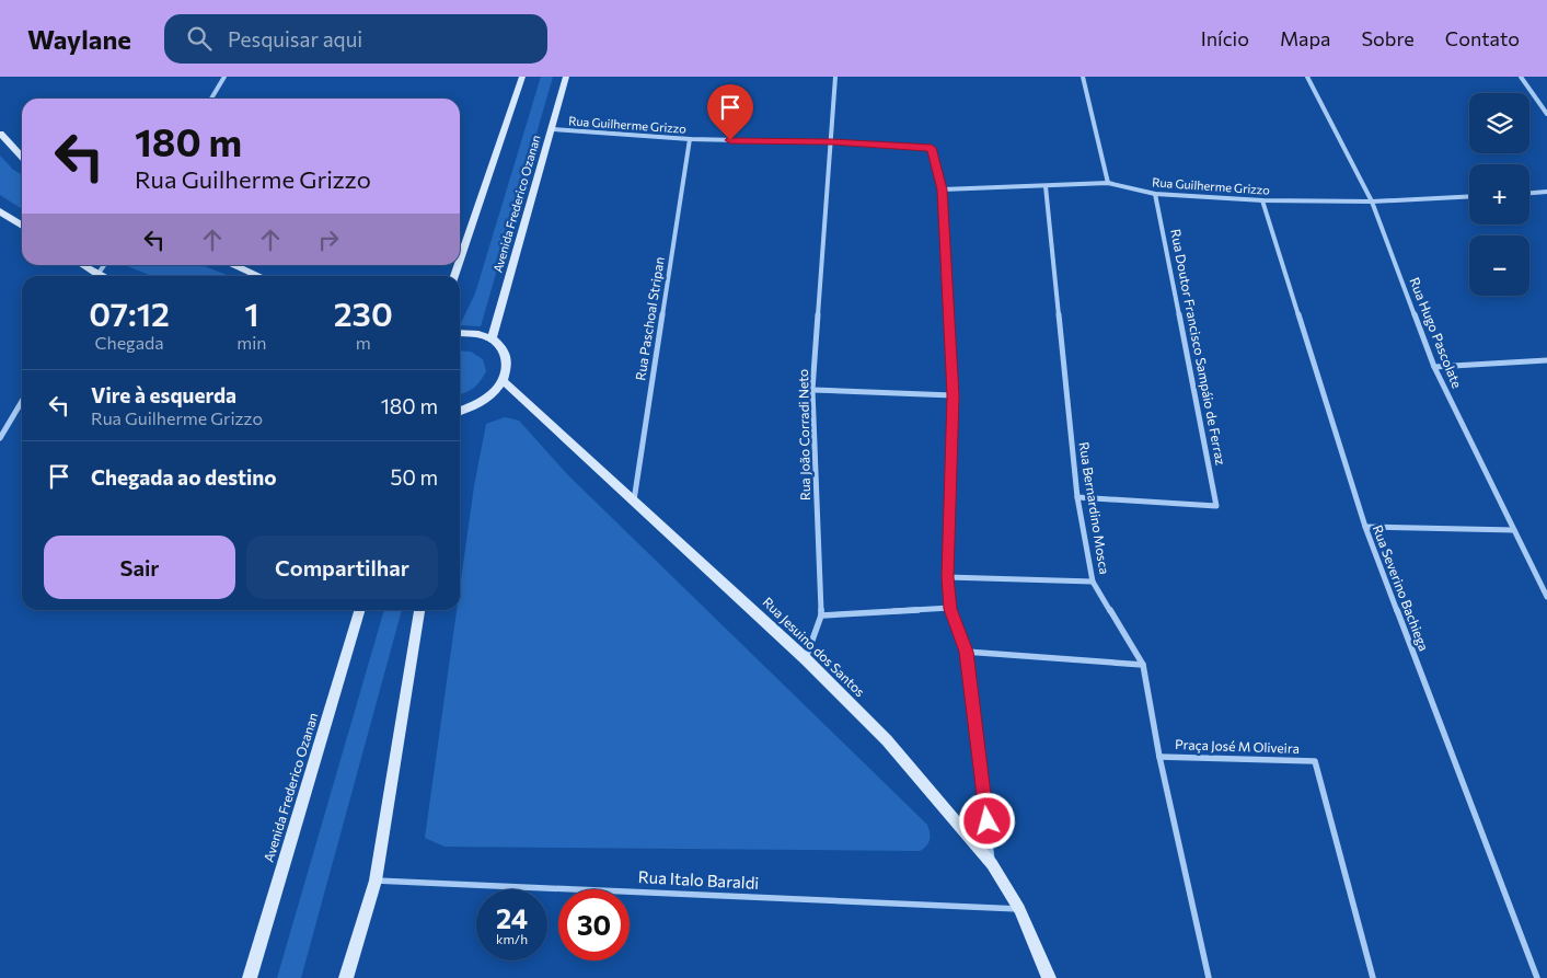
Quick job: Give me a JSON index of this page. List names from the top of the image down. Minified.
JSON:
{"streets":{"street":["Rua Guilherme Grizzo","Avenida Frederico Ozanan","Rua Paschoal Stripan","Rua Hugo Pascolate","Rua Doutor Francisco Sampáio de Ferraz","Rua João Corradi Neto","Rua Bernardino Mosca","Rua Severino Bachiega","Rua Jesuino dos Santos","Praça José M Oliveira","Rua Italo Baraldi"]},"crossings":[["Rua Guilherme Grizzo","Avenida Frederico Ozanan"],["Rua Guilherme Grizzo","Rua Paschoal Stripan"],["Rua Guilherme Grizzo","Rua Hugo Pascolate"],["Rua Guilherme Grizzo","Rua Doutor Francisco Sampáio de Ferraz"],["Rua Guilherme Grizzo","Rua João Corradi Neto"],["Rua Guilherme Grizzo","Rua Bernardino Mosca"],["Rua Guilherme Grizzo","Rua Severino Bachiega"],["Rua Paschoal Stripan","Rua Jesuino dos Santos"],["Rua Doutor Francisco Sampáio de Ferraz","Rua Bernardino Mosca"],["Rua João Corradi Neto","Rua Jesuino dos Santos"],["Rua Bernardino Mosca","Praça José M Oliveira"],["Rua Jesuino dos Santos","Rua Italo Baraldi"]],"page":{"header":"Waylane","search":"Pesquisar aqui","nav":["Início","Mapa","Sobre","Contato"],"map_buttons":["+","−"],"turn":["180 m","Rua Guilherme Grizzo"],"eta":["07:12","Chegada","1","min","230","m"],"list":[{"name":"Vire à esquerda","note":"Rua Guilherme Grizzo","value":"180 m"},{"name":"Chegada ao destino","value":"50 m"}],"buttons":["Sair","Compartilhar"],"speed":"24 km/h","limit":"30"}}
